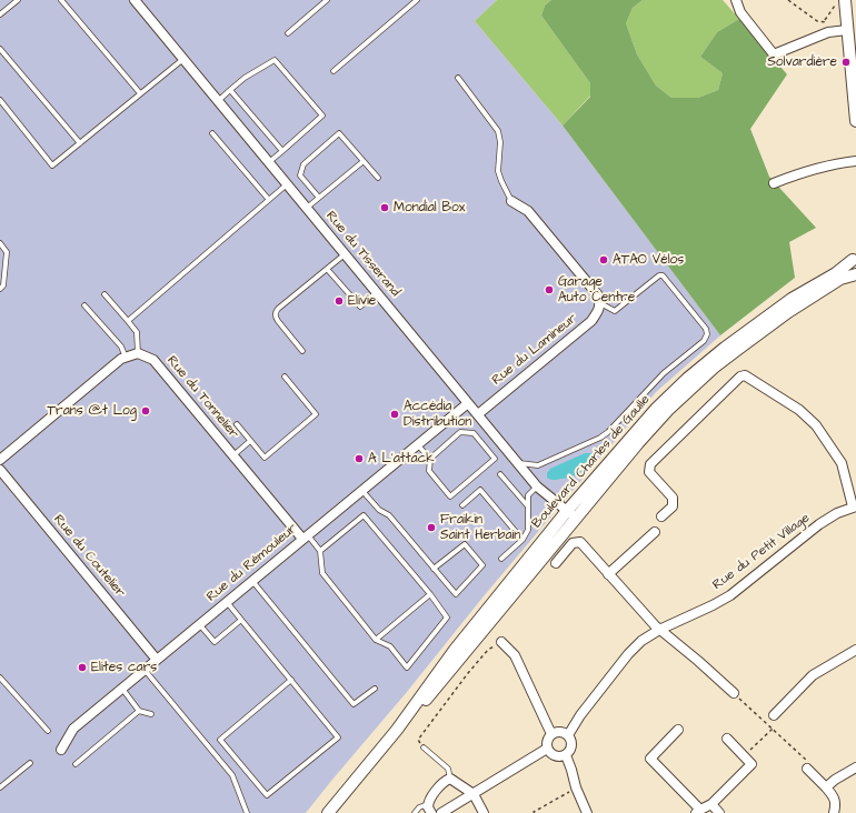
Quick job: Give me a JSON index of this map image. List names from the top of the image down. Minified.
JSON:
{"streets":{"street":["Rue du Tisserand","Rue du Lamineur","Rue du Tonnelier","Boulevard Charles de Gaulle","Rue du Petit Village","Rue du Coutelier","Rue du Rémouleur"]},"crossings":[["Rue du Tisserand","Rue du Lamineur"],["Rue du Tisserand","Boulevard Charles de Gaulle"],["Rue du Tisserand","Rue du Rémouleur"],["Rue du Tonnelier","Rue du Rémouleur"],["Rue du Coutelier","Rue du Rémouleur"]],"places":["Solvardière","Mondial Box","ATAO Vélos","Garage Auto Centre","Elivie","Trans @t Log","Accédia Distribution","A L'attack","Fraikin Saint Herbain","Elites cars"]}
